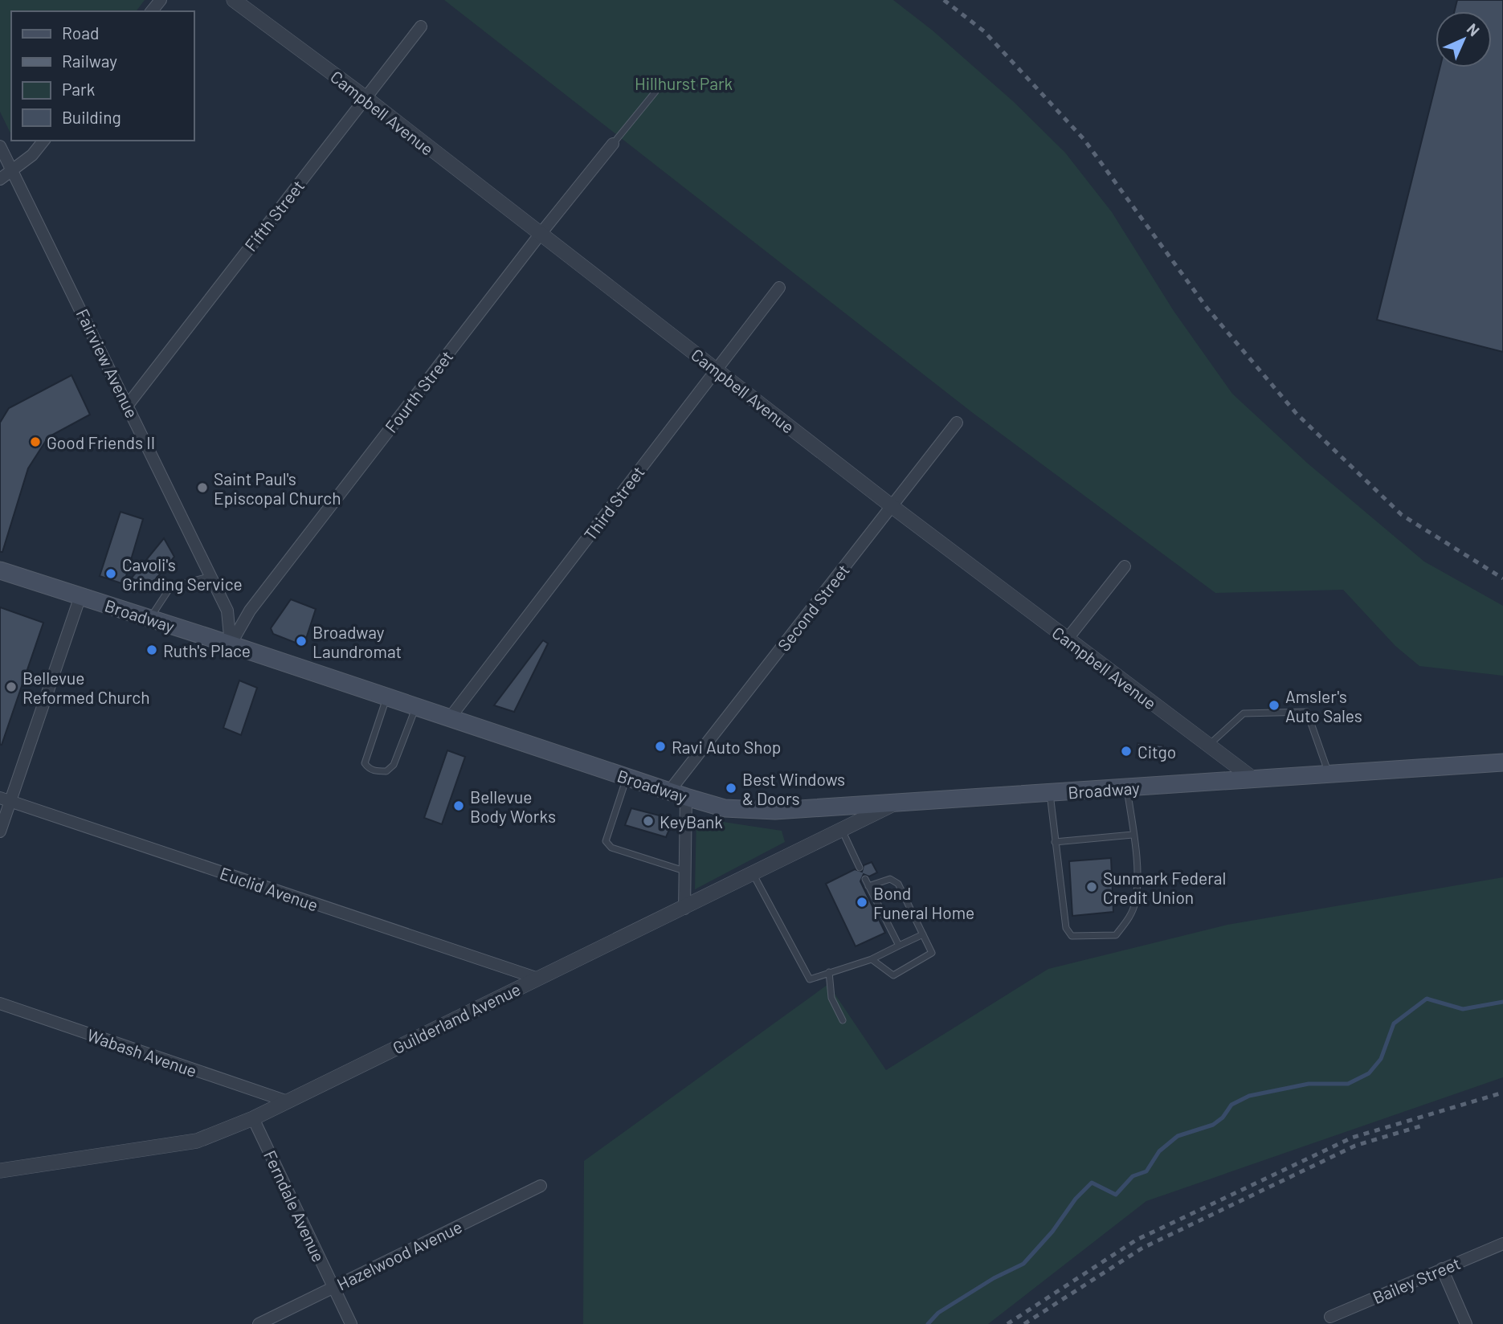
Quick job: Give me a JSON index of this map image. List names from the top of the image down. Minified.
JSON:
{"streets":{"main road":["Broadway"],"street":["Campbell Avenue","Fifth Street","Fairview Avenue","Fourth Street","Third Street","Second Street","Euclid Avenue","Guilderland Avenue","Wabash Avenue","Ferndale Avenue","Hazelwood Avenue","Bailey Street"]},"crossings":[["Campbell Avenue","Fifth Street"],["Campbell Avenue","Fourth Street"],["Campbell Avenue","Third Street"],["Campbell Avenue","Second Street"],["Campbell Avenue","Broadway"],["Fifth Street","Fairview Avenue"],["Fairview Avenue","Fourth Street"],["Fairview Avenue","Broadway"],["Fourth Street","Broadway"],["Third Street","Broadway"],["Second Street","Broadway"],["Broadway","Guilderland Avenue"],["Euclid Avenue","Guilderland Avenue"],["Guilderland Avenue","Wabash Avenue"],["Guilderland Avenue","Ferndale Avenue"],["Ferndale Avenue","Hazelwood Avenue"]],"parks":["Hillhurst Park"],"places":["Good Friends II","Saint Paul's Episcopal Church","Cavoli's Grinding Service","Broadway Laundromat","Ruth's Place","Bellevue Reformed Church","Amsler's Auto Sales","Ravi Auto Shop","Citgo","Best Windows & Doors","Bellevue Body Works","KeyBank","Sunmark Federal Credit Union","Bond Funeral Home"],"legend":["Road","Railway","Park","Building"],"north":"top right"}
